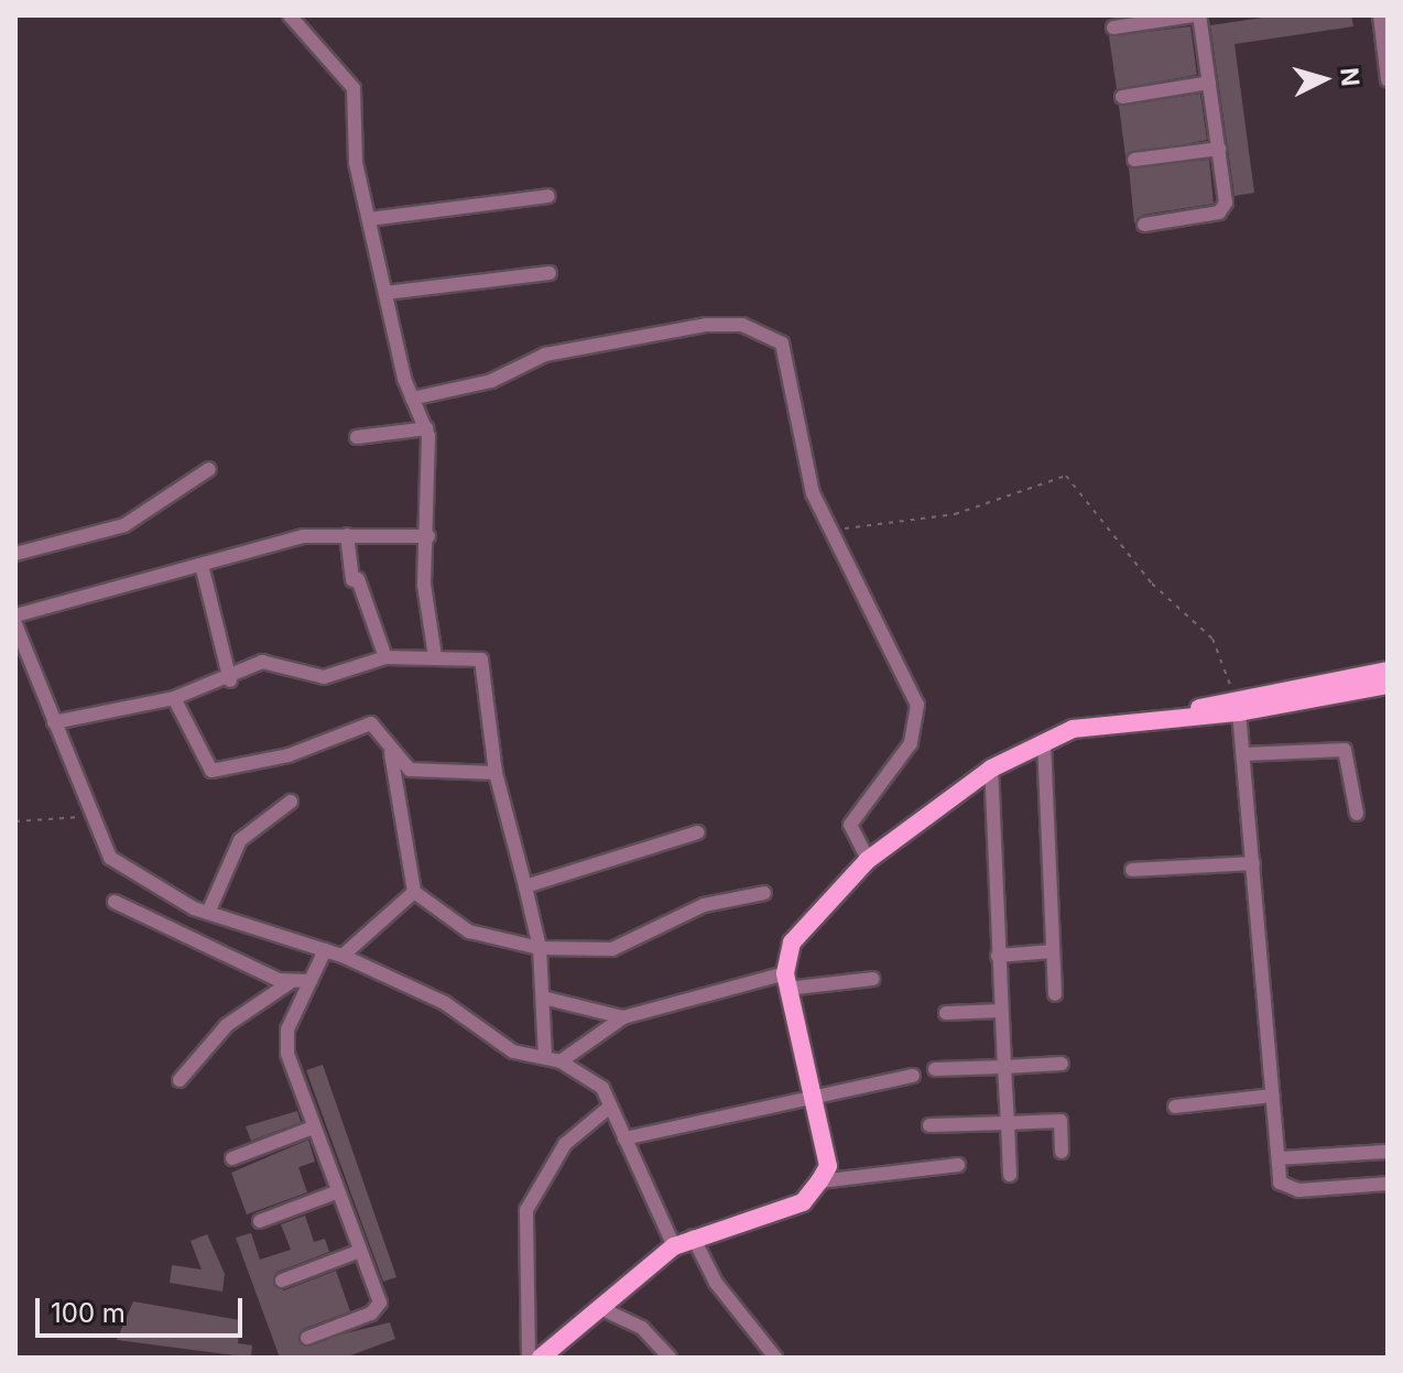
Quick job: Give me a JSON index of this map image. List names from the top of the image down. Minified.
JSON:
{"scale_bar":"100 m","north":"right"}
